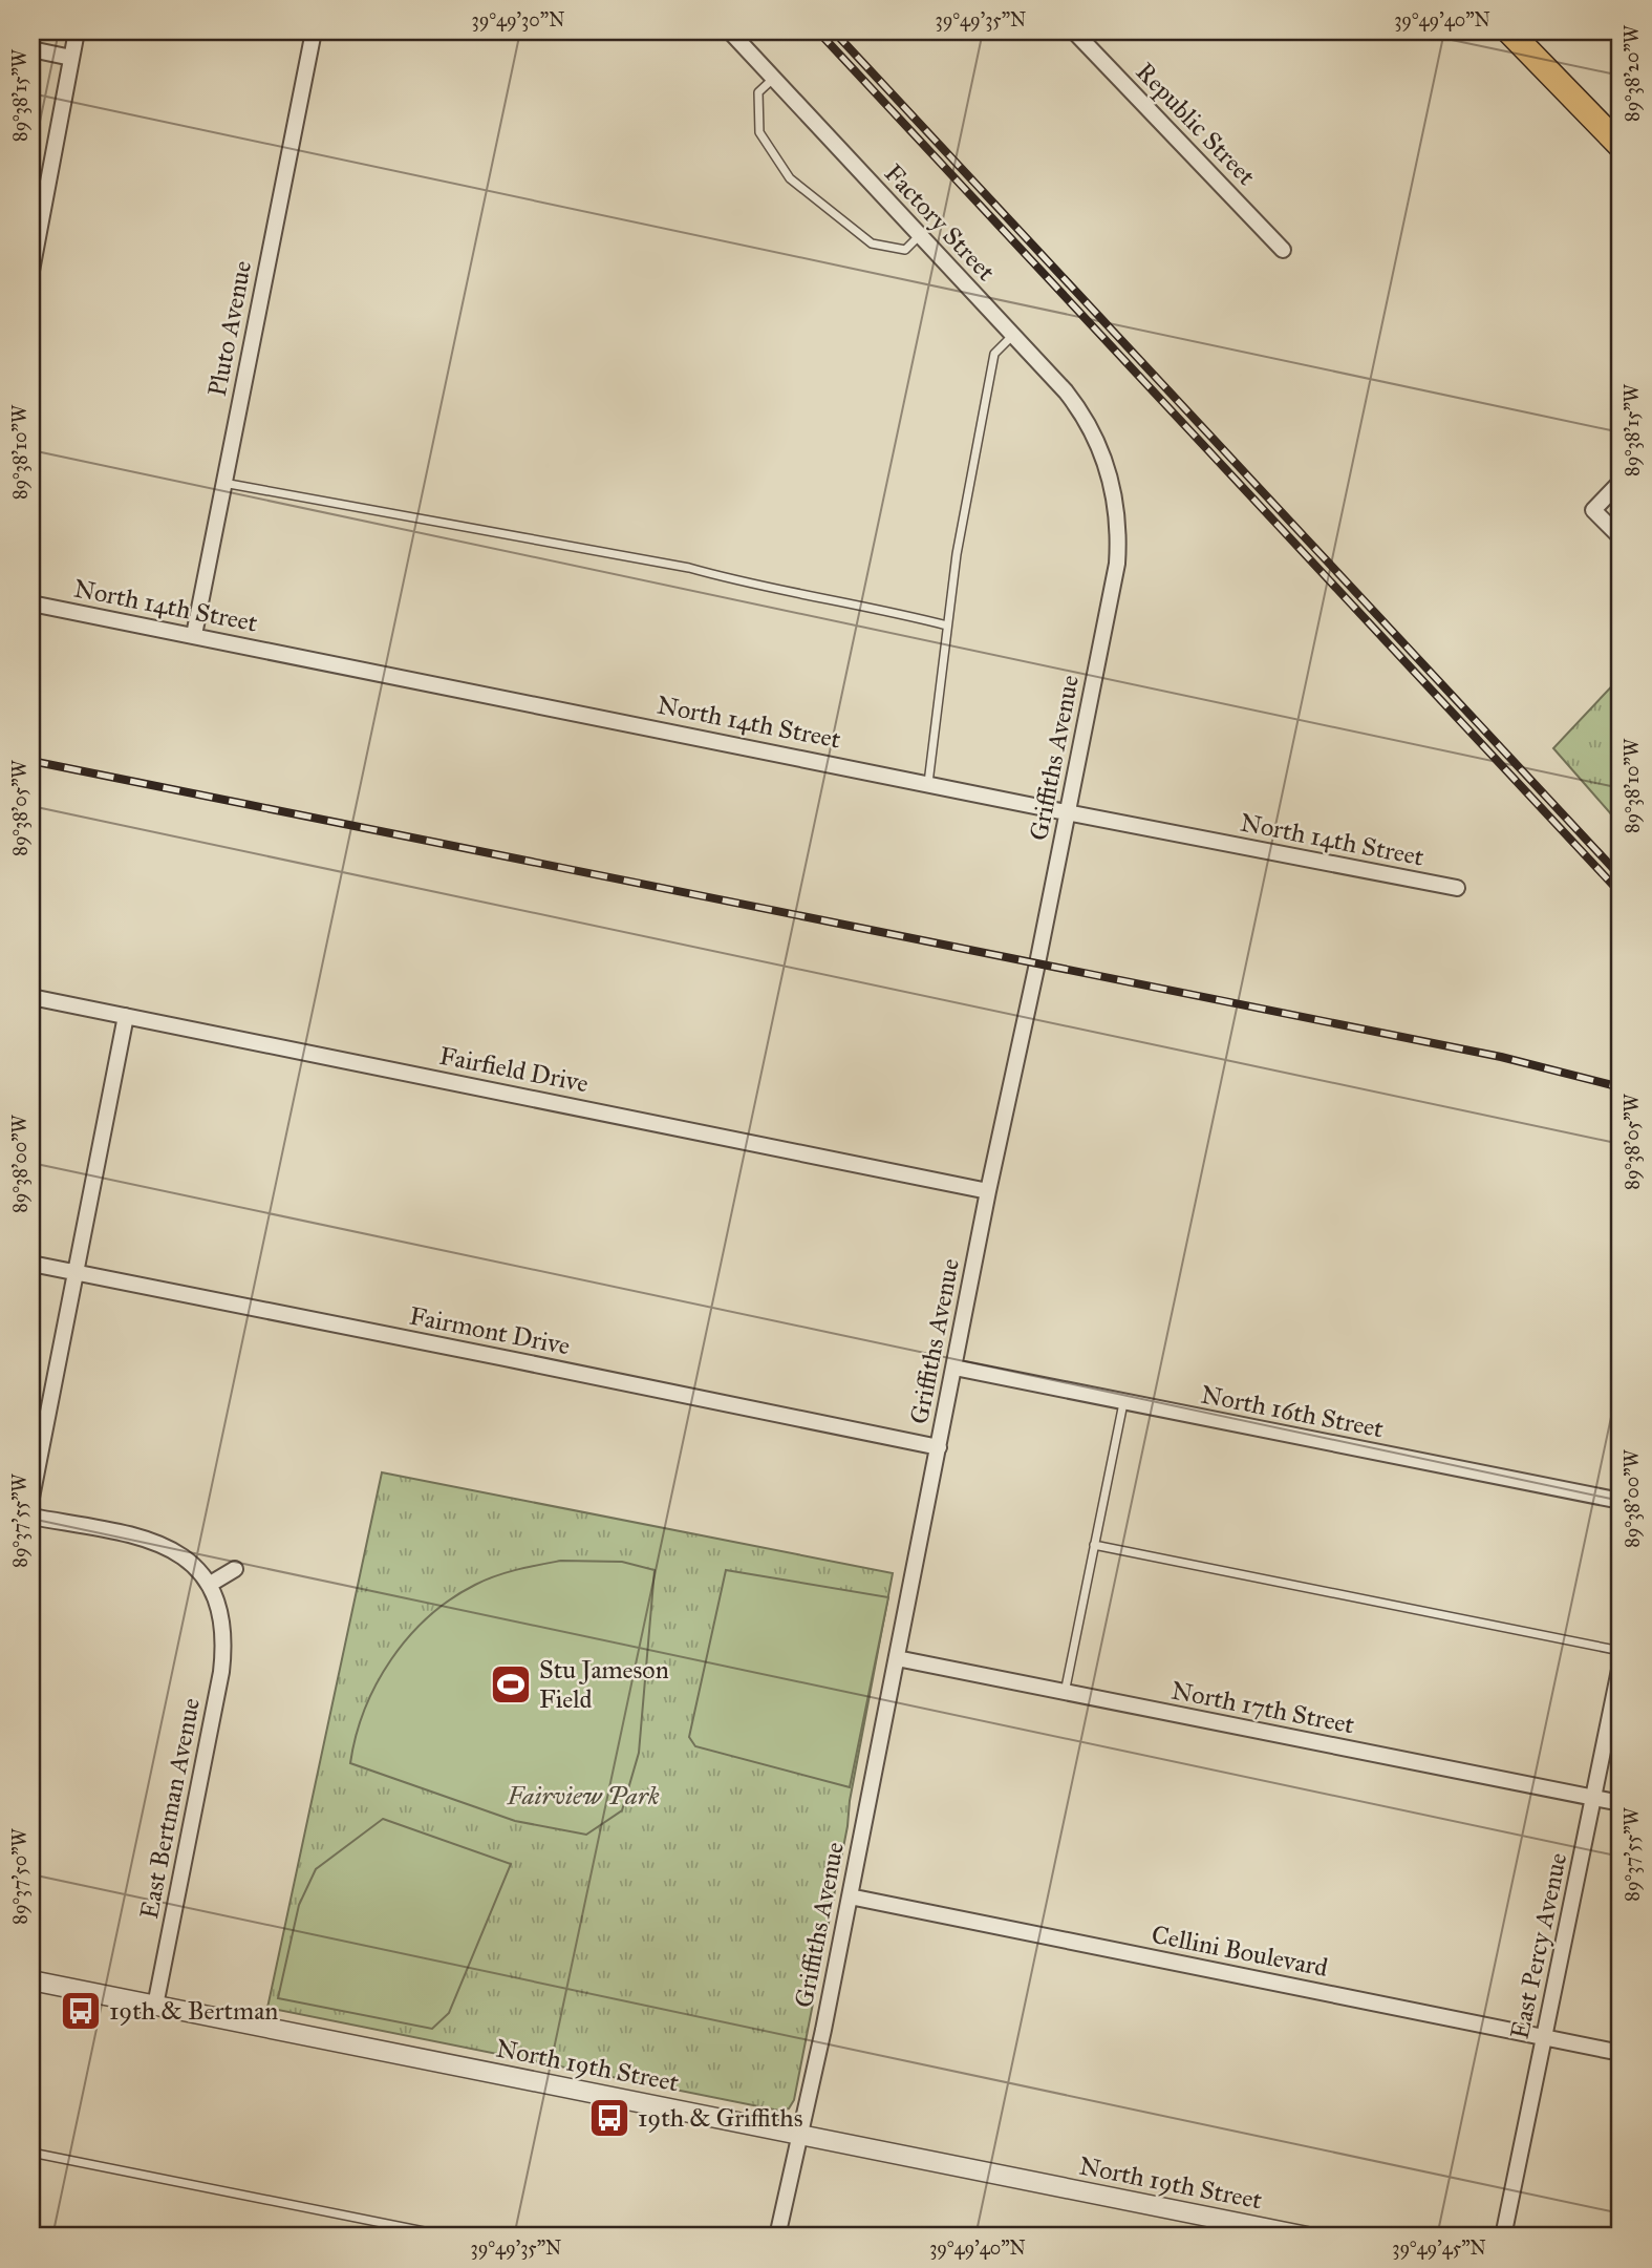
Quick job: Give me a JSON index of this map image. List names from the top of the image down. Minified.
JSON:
{"streets":{"street":["Republic Street","Factory Street","Pluto Avenue","North 14th Street","Griffiths Avenue","Fairfield Drive","Fairmont Drive","North 16th Street","North 17th Street","East Bertman Avenue","East Percy Avenue","Cellini Boulevard","North 19th Street"]},"crossings":[["Factory Street","Griffiths Avenue"],["Pluto Avenue","North 14th Street"],["North 14th Street","Griffiths Avenue"],["Griffiths Avenue","Fairfield Drive"],["Griffiths Avenue","Fairmont Drive"],["Griffiths Avenue","North 16th Street"],["Griffiths Avenue","North 17th Street"],["Griffiths Avenue","Cellini Boulevard"],["Griffiths Avenue","North 19th Street"],["North 17th Street","East Percy Avenue"],["East Bertman Avenue","North 19th Street"],["East Percy Avenue","Cellini Boulevard"]],"parks":["Fairview Park"],"places":{"sports":["Stu Jameson Field"],"bus stop":["19th & Bertman","19th & Griffiths"]},"coordinates":["39°49'30\"N","39°49'35\"N","39°49'40\"N","89°38'20\"W","89°38'15\"W","89°38'10\"W","89°38'05\"W","89°38'00\"W","89°37'55\"W","89°37'50\"W","39°49'45\"N"]}
